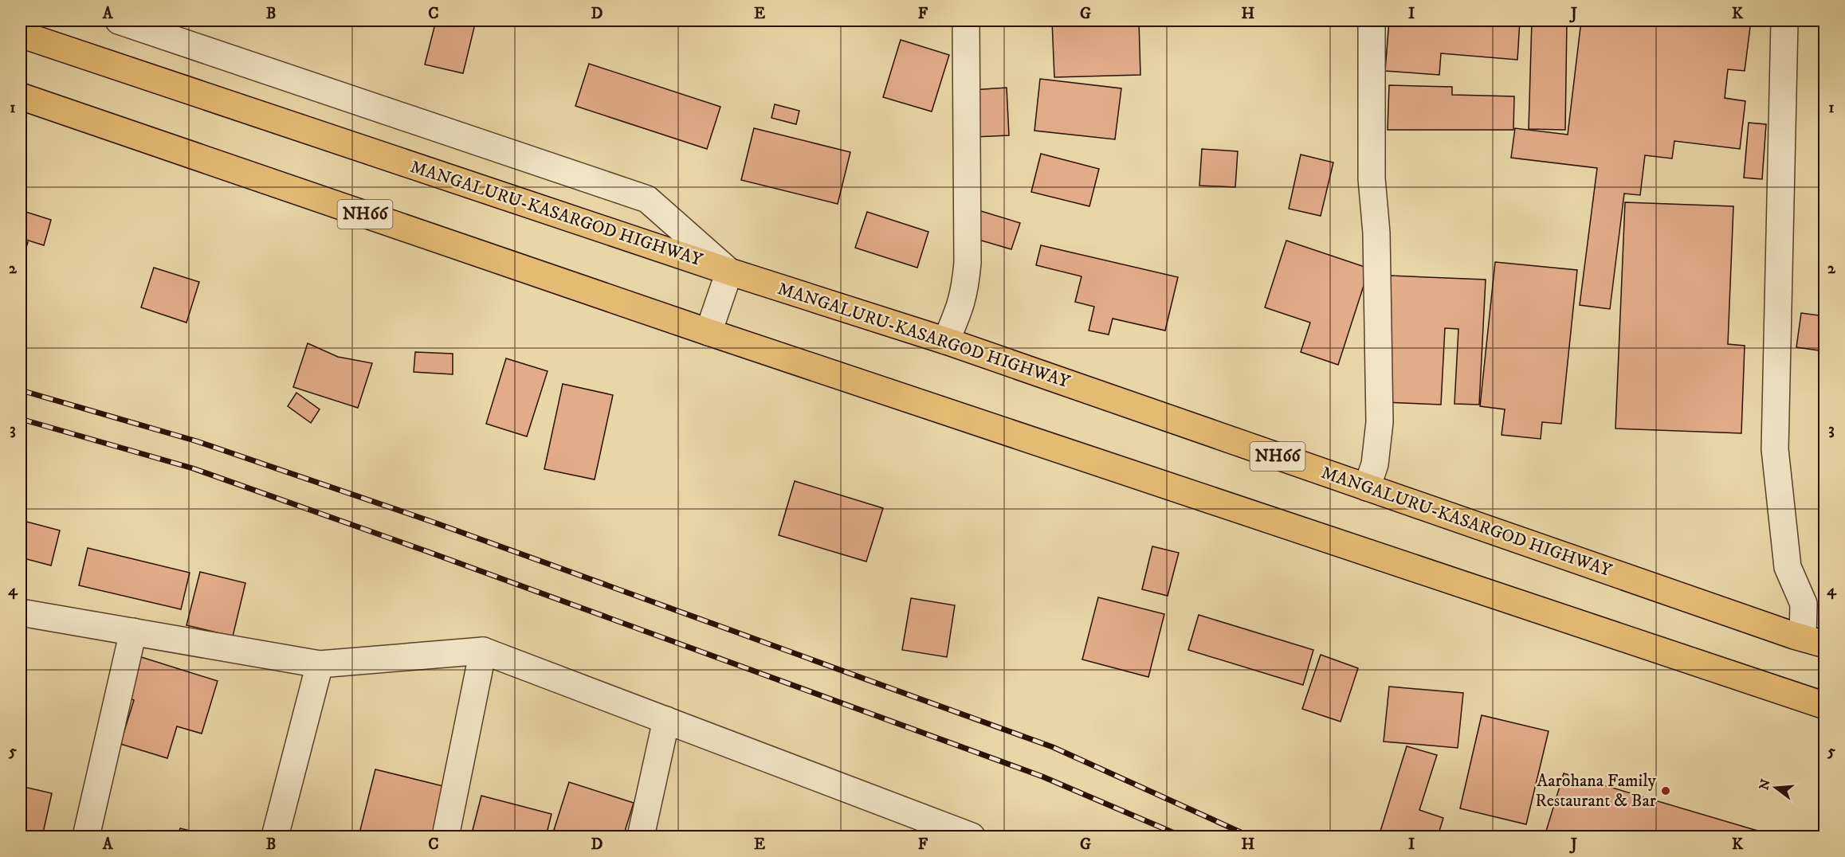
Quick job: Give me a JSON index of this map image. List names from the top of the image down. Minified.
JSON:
{"streets":{"highway":["MANGALURU-KASARGOD HIGHWAY","NH66"]},"places":["Aarohana Family Restaurant & Bar"],"north":"left","grid":{"columns":["A","B","C","D","E","F","G","H","I","J","K"],"rows":["1","2","3","4","5"]}}
